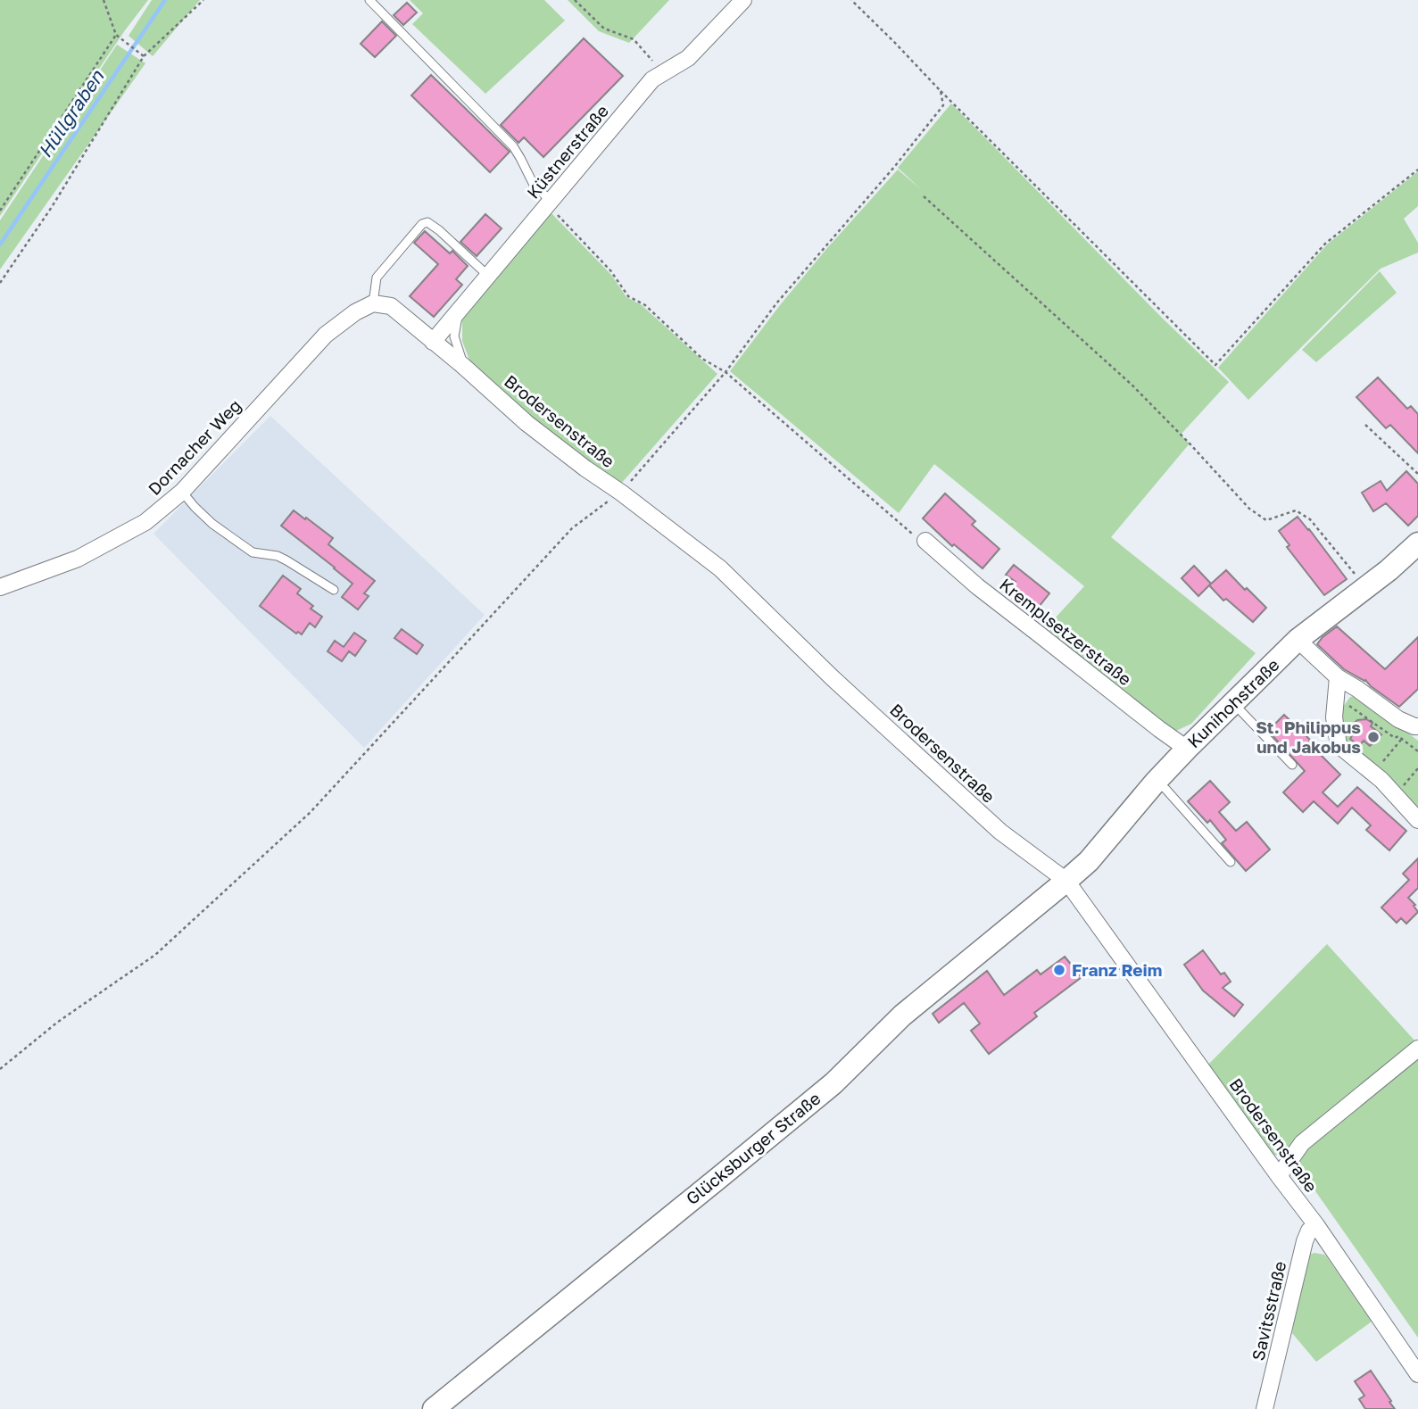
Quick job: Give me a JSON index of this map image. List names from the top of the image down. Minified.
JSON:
{"streets":{"street":["Küstnerstraße","Brodersenstraße","Dornacher Weg","Kremplsetzerstraße","Kunihohstraße","Glücksburger Straße","Savitsstraße"]},"crossings":[["Küstnerstraße","Brodersenstraße"],["Brodersenstraße","Dornacher Weg"],["Brodersenstraße","Kunihohstraße"],["Brodersenstraße","Glücksburger Straße"],["Brodersenstraße","Savitsstraße"],["Kremplsetzerstraße","Kunihohstraße"],["Kunihohstraße","Glücksburger Straße"]],"water":["Hüllgraben"],"places":["St. Philippus und Jakobus","Franz Reim"]}
